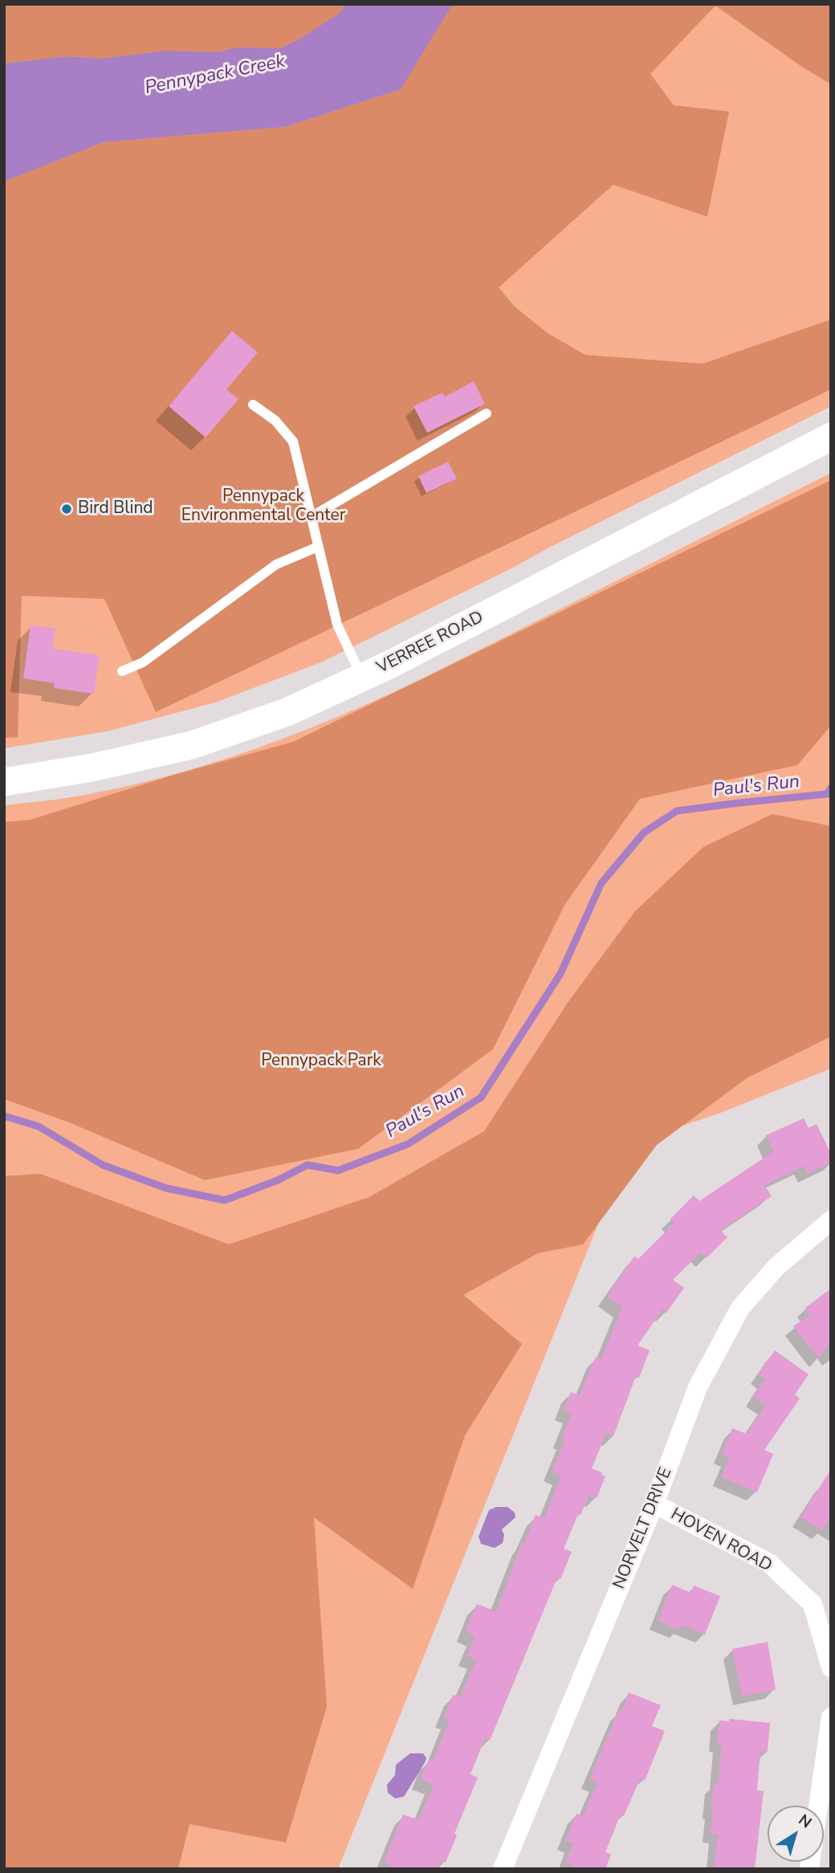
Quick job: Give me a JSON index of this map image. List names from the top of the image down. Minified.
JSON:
{"streets":{"main road":["VERREE ROAD"],"street":["NORVELT DRIVE","HOVEN ROAD"]},"crossings":[["NORVELT DRIVE","HOVEN ROAD"]],"water":["Pennypack Creek","Paul's Run"],"parks":["Pennypack Environmental Center","Pennypack Park"],"places":["Bird Blind"],"north":"top right"}
